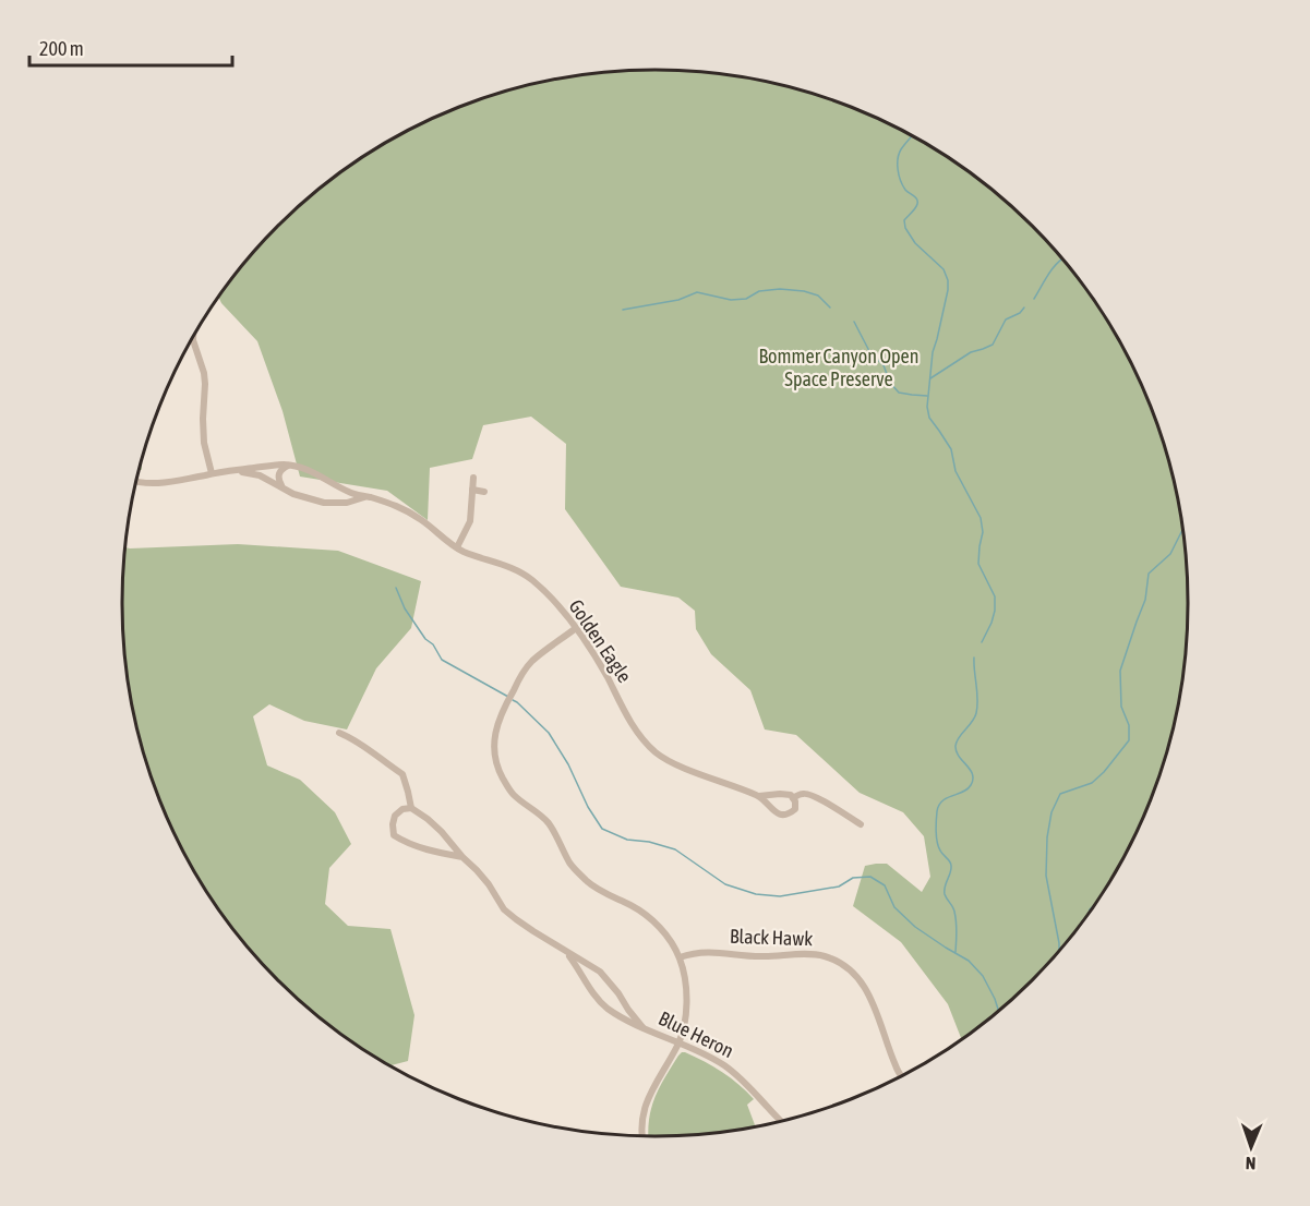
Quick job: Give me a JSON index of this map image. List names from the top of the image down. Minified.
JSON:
{"streets":{"street":["Golden Eagle","Black Hawk","Blue Heron"]},"parks":["Bommer Canyon Open Space Preserve"],"scale_bar":"200 m","north":"bottom"}
